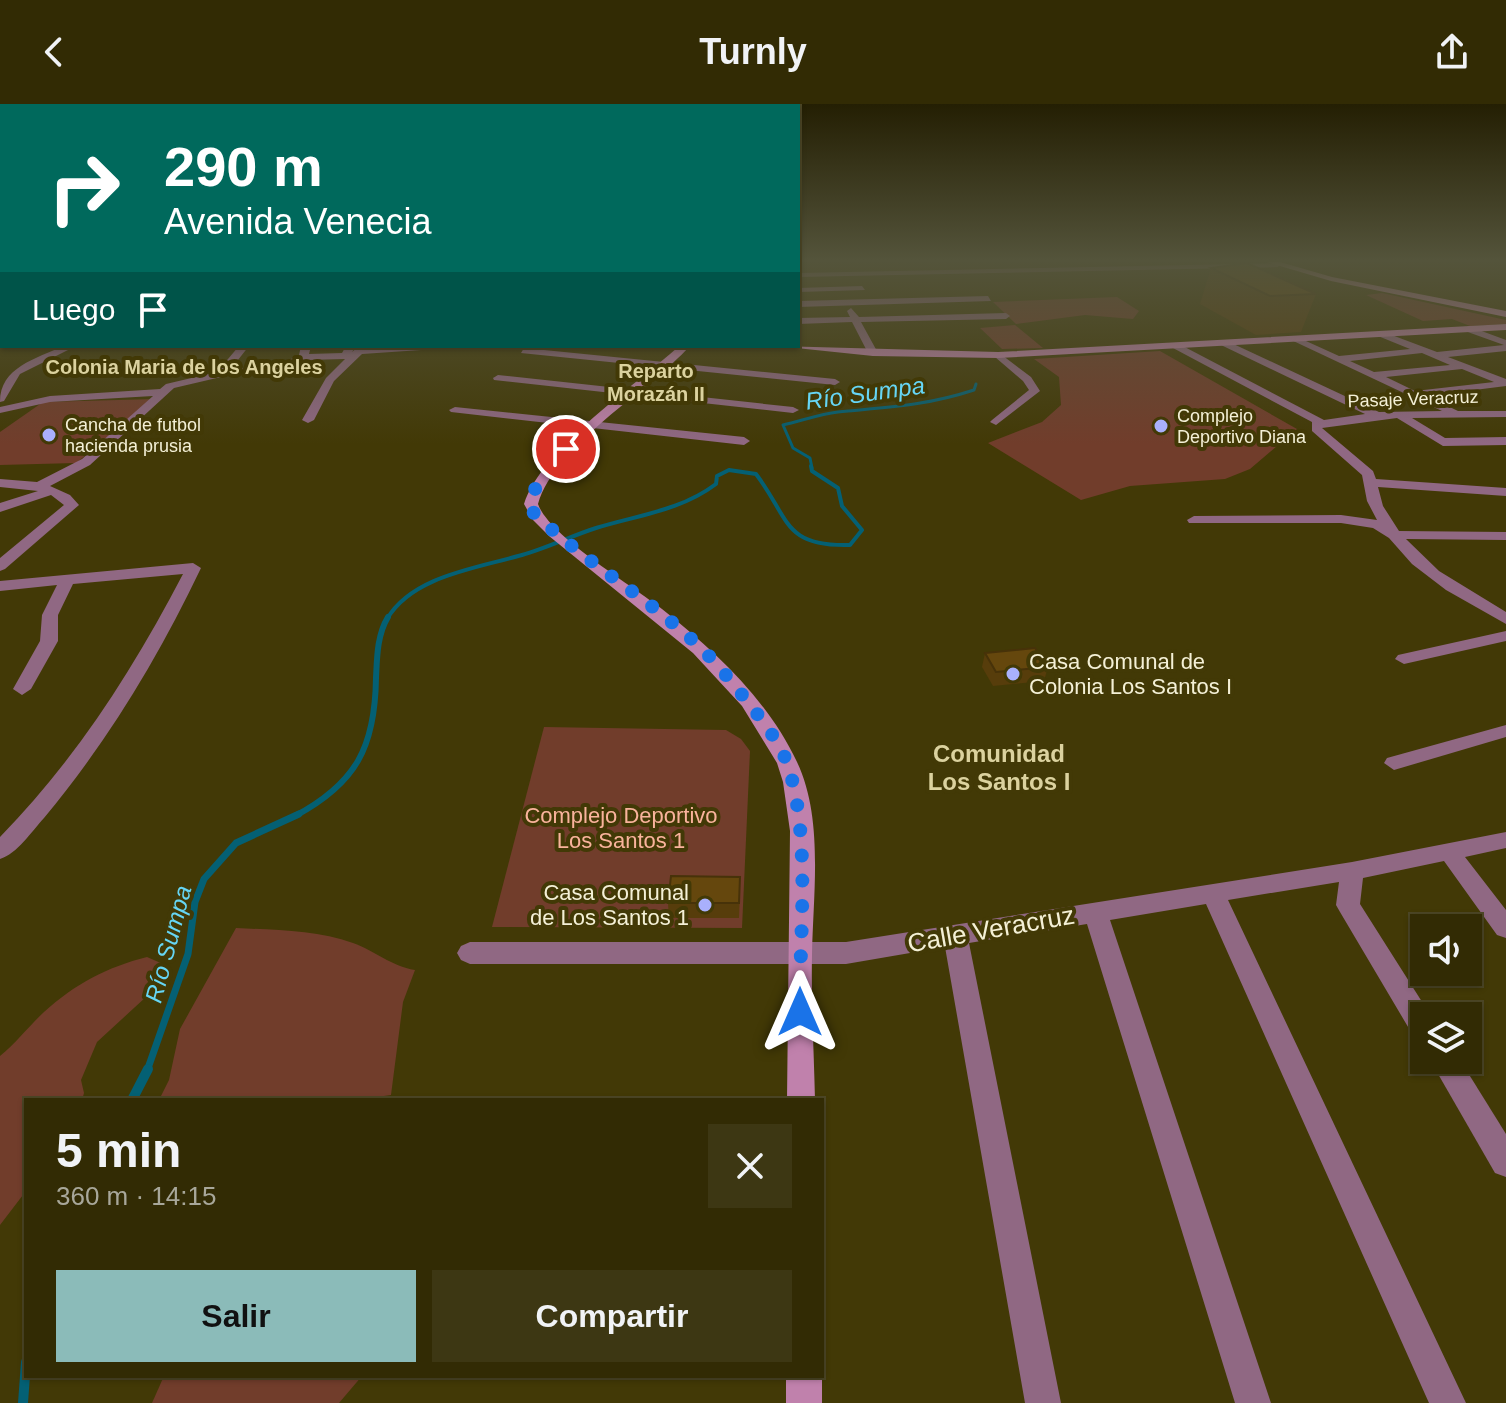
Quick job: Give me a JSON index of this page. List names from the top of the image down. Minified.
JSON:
{"streets":{"street":["Pasaje Veracruz","Calle Veracruz"]},"districts":["Colonia Maria de los Angeles","Reparto Morazán II","Comunidad Los Santos I"],"water":["Río Sumpa"],"parks":["Complejo Deportivo Los Santos 1"],"places":["Complejo Deportivo Diana","Cancha de futbol hacienda prusia","Casa Comunal de Colonia Los Santos I","Casa Comunal de Los Santos 1"],"page":{"header":"Turnly","turn":["290 m","Avenida Venecia"],"then":"Luego","heading":["5 min","360 m · 14:15"],"buttons":["Salir","Compartir"]}}
